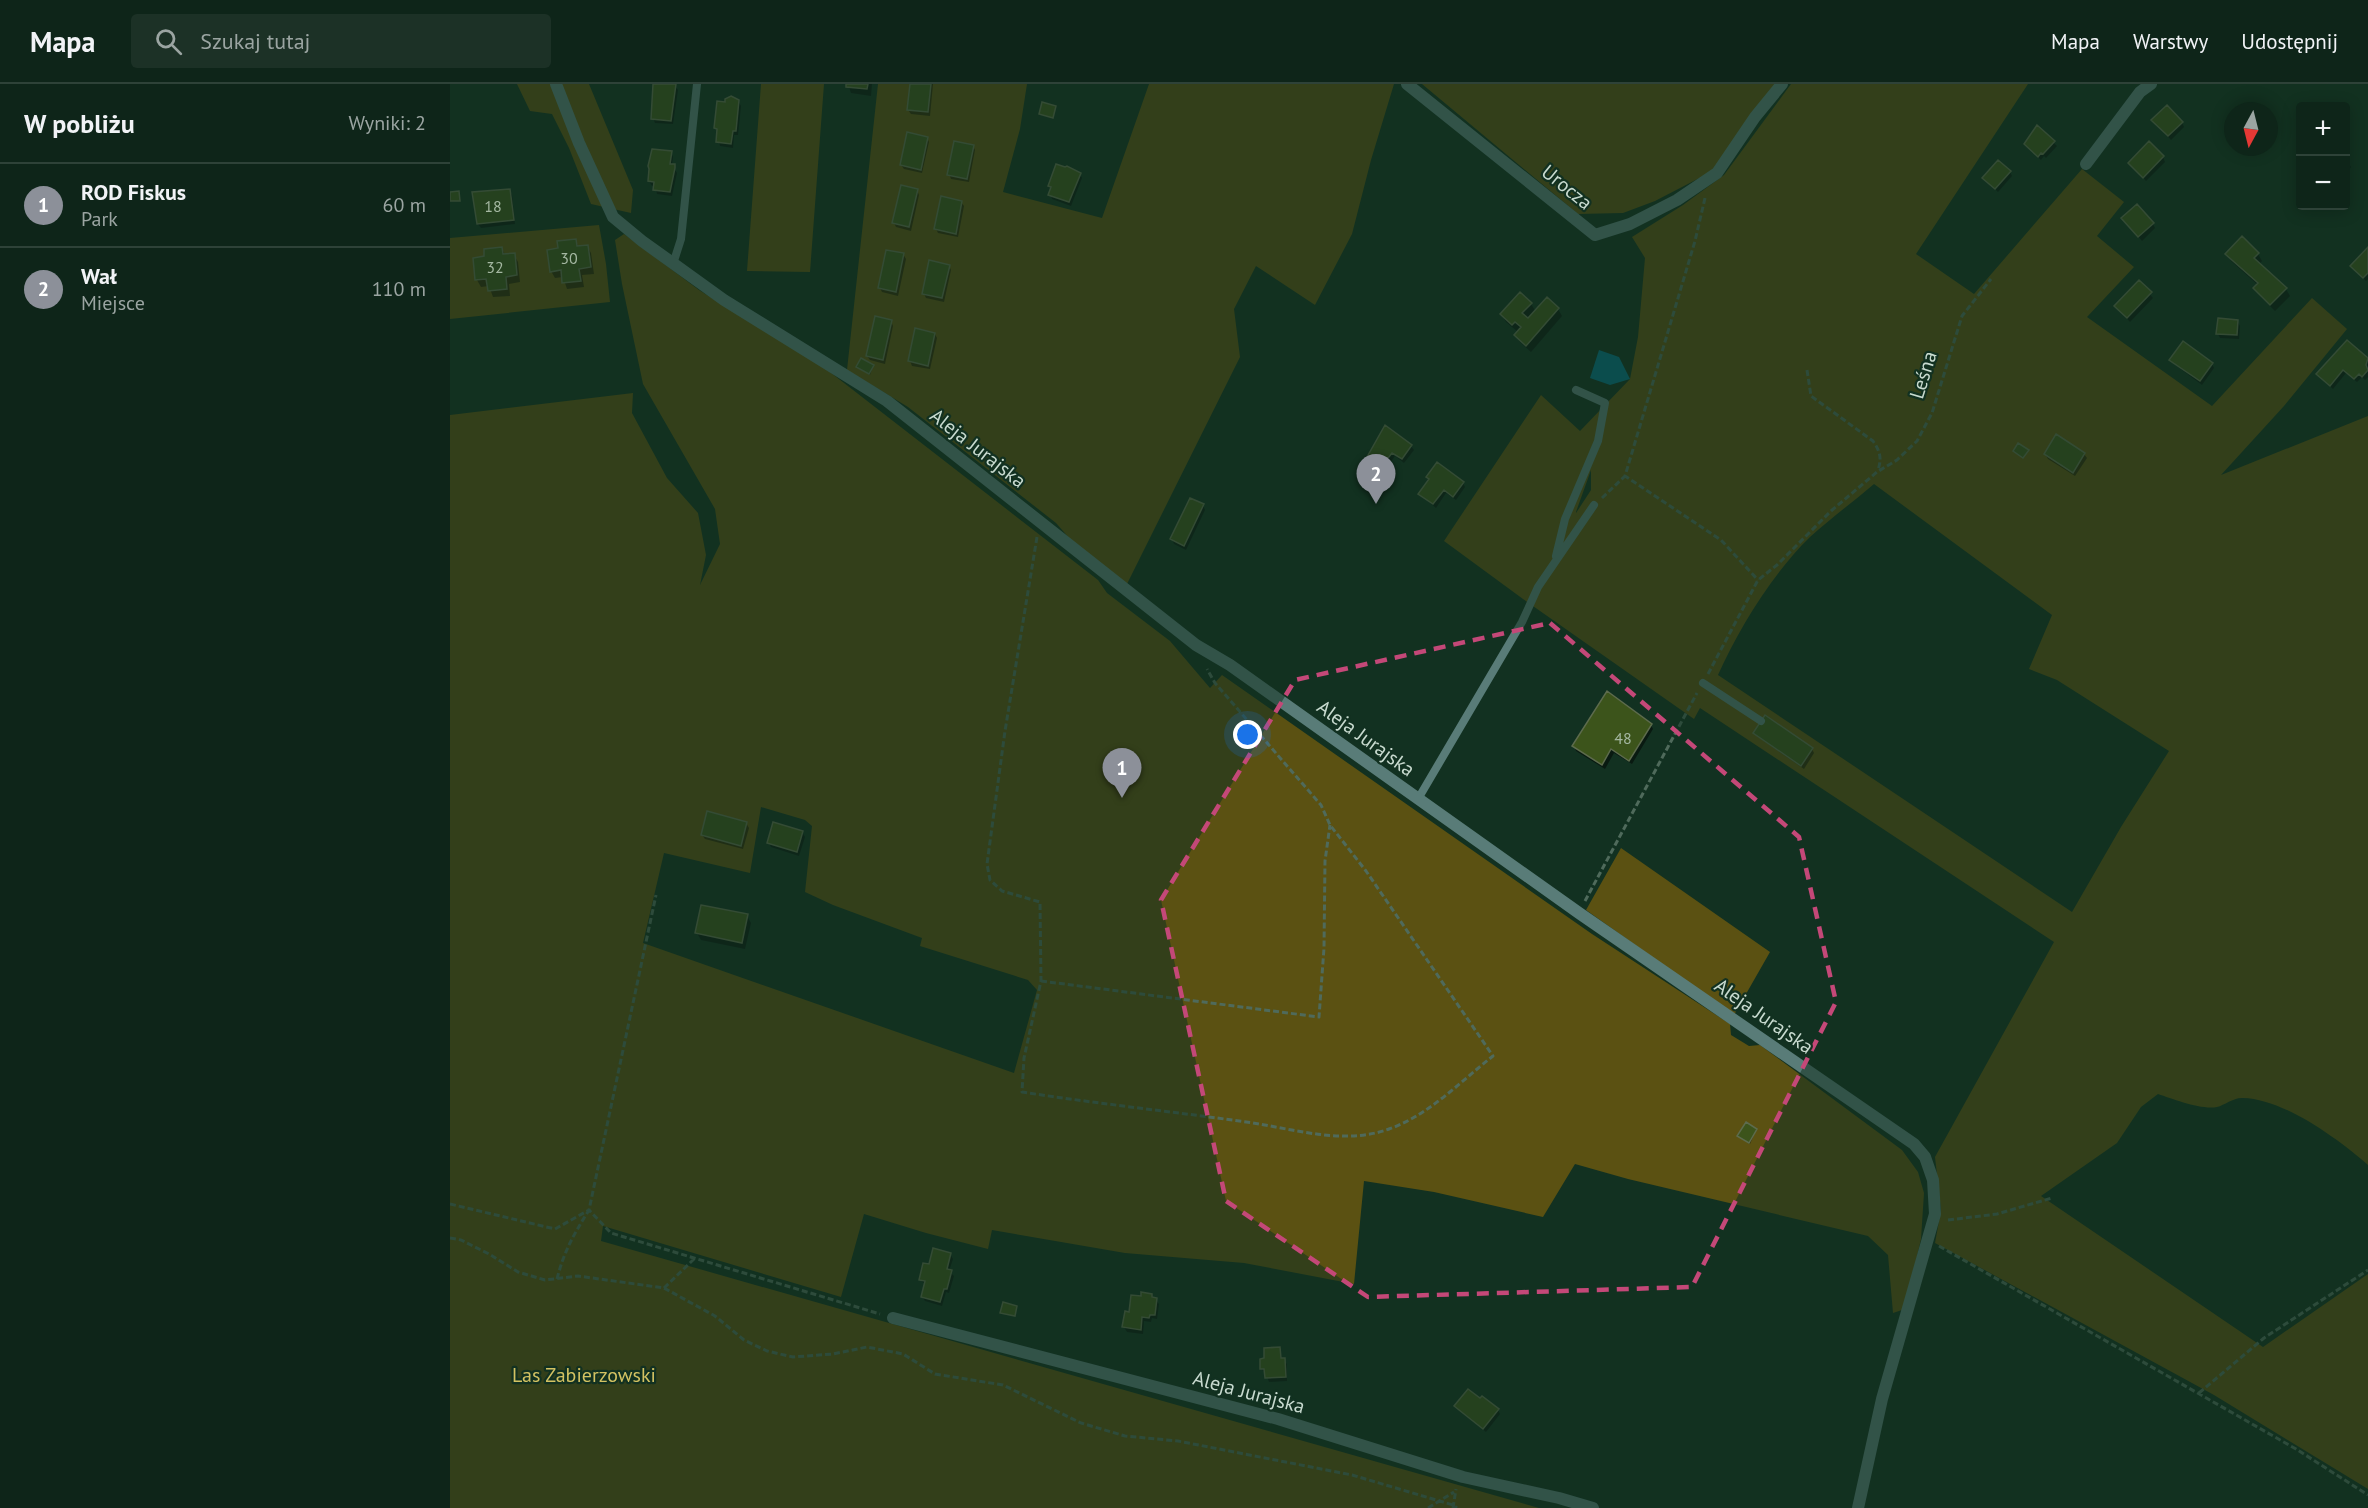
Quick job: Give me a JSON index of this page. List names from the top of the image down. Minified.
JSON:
{"streets":{"street":["Urocza","Aleja Jurajska"],"path":["Leśna"]},"parks":["Las Zabierzowski"],"house_numbers":["18","30","32","48"],"north":"bottom","page":{"header":"Mapa","search":"Szukaj tutaj","nav":["Mapa","Warstwy","Udostępnij"],"heading":["W pobliżu","Wyniki: 2"],"map_buttons":["+","−"],"list":[{"mark":"1","name":"ROD Fiskus","note":"Park","value":"60 m"},{"mark":"2","name":"Wał","note":"Miejsce","value":"110 m"}],"pins":["2","1"]}}
